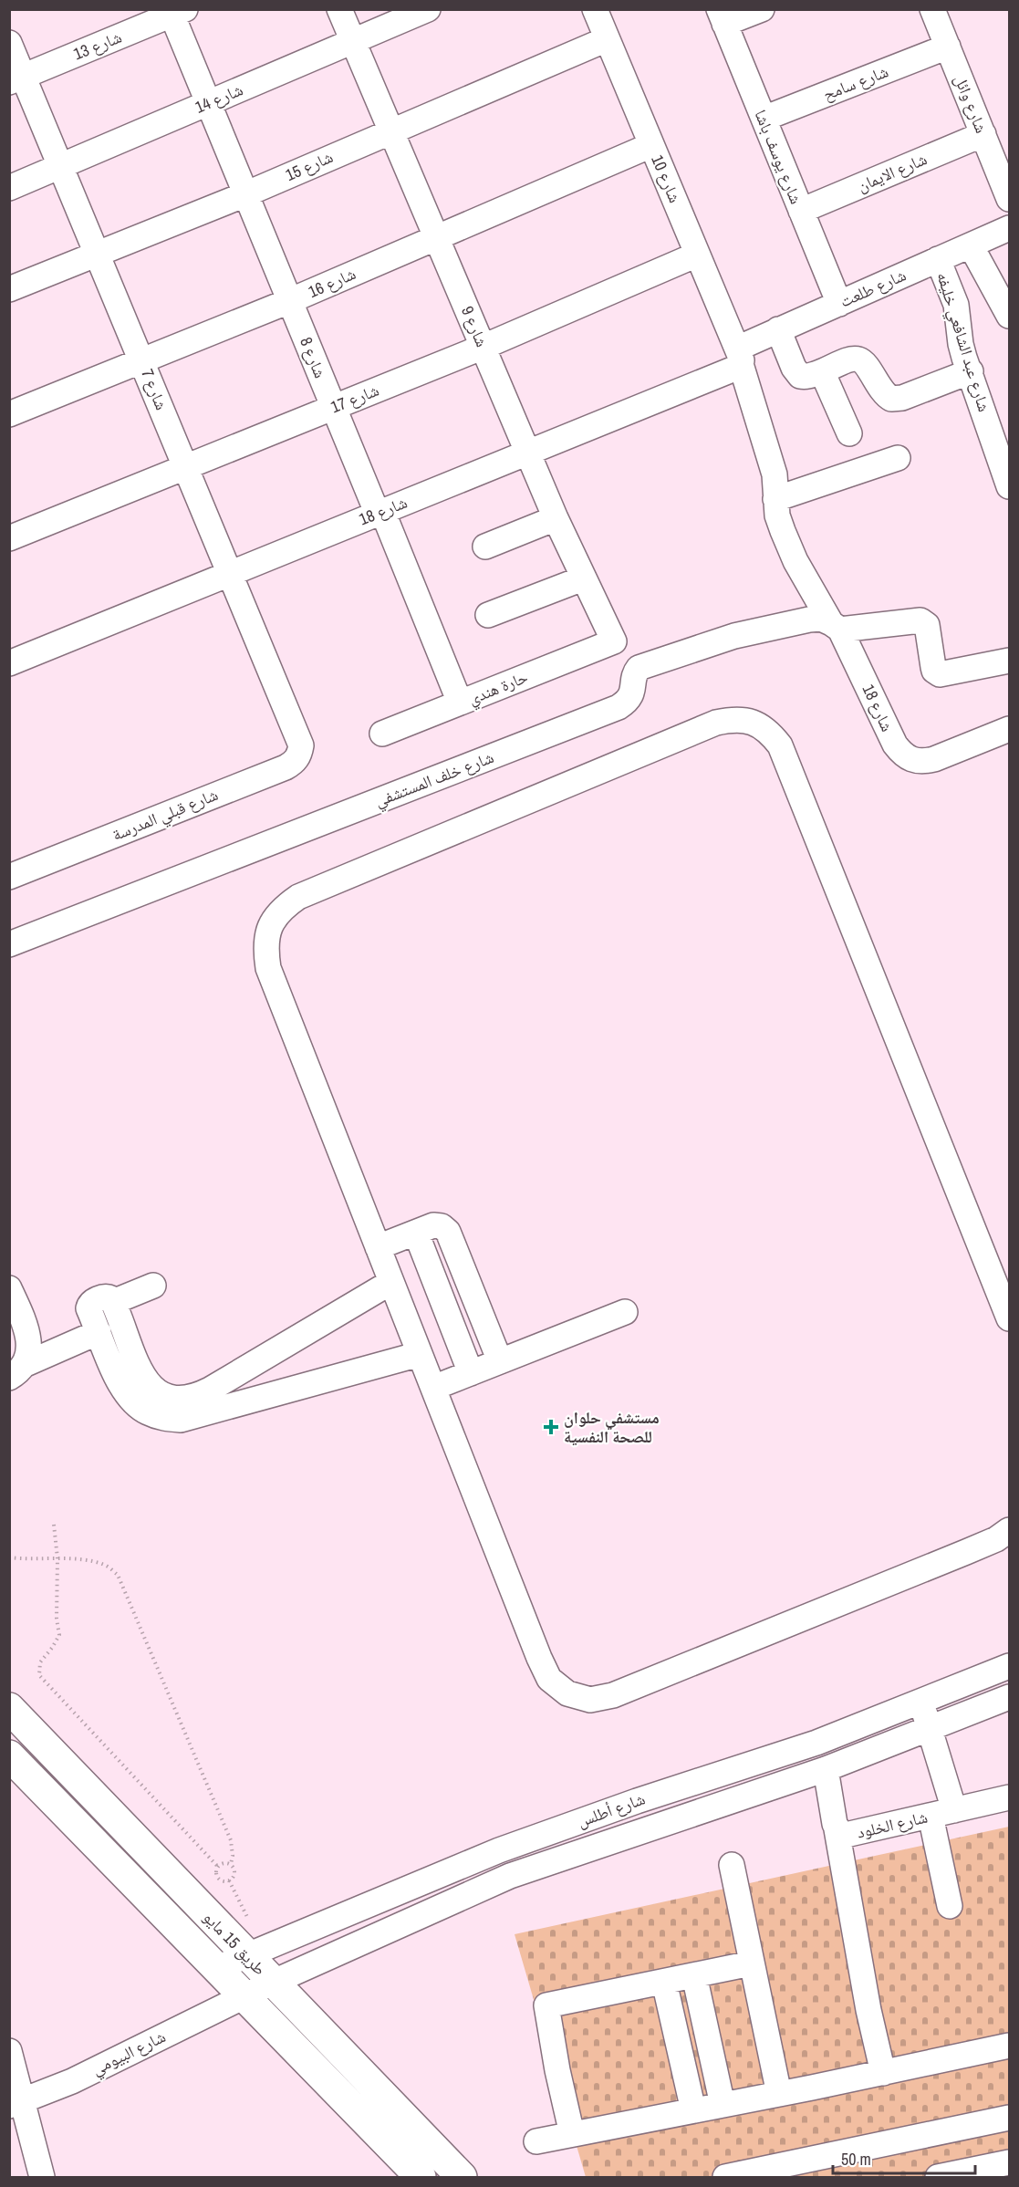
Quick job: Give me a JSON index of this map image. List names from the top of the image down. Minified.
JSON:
{"streets":{"main road":["طريق 15 مايو"],"street":["شارع 13","شارع سامح","شارع 14","شارع وائل","شارع يوسف باشا","شارع 15","شارع الايمان","شارع 10","شارع 16","شارع طلعت","شارع 9","شارع عبد الشافعي خليفه","شارع 8","شارع 7","شارع 17","شارع 18","حارة هندي","شارع خلف المستشفي","شارع قبلي المدرسة","شارع أطلس","شارع الخلود","شارع البيومي"]},"crossings":[["شارع 13","شارع 8"],["شارع 13","شارع 7"],["شارع سامح","شارع وائل"],["شارع سامح","شارع يوسف باشا"],["شارع 14","شارع 9"],["شارع 14","شارع 8"],["شارع 14","شارع 7"],["شارع وائل","شارع الايمان"],["شارع يوسف باشا","شارع الايمان"],["شارع يوسف باشا","شارع طلعت"],["شارع 15","شارع 10"],["شارع 15","شارع 9"],["شارع 15","شارع 8"],["شارع 15","شارع 7"],["شارع 10","شارع 16"],["شارع 10","شارع طلعت"],["شارع 10","شارع 17"],["شارع 10","شارع 18"],["شارع 16","شارع 9"],["شارع 16","شارع 8"],["شارع 16","شارع 7"],["شارع طلعت","شارع عبد الشافعي خليفه"],["شارع طلعت","شارع 18"],["شارع 9","شارع 17"],["شارع 9","شارع 18"],["شارع 9","حارة هندي"],["شارع 8","شارع 17"],["شارع 8","شارع 18"],["شارع 8","حارة هندي"],["شارع 7","شارع 17"],["شارع 7","شارع 18"],["شارع 7","شارع قبلي المدرسة"],["شارع 18","شارع خلف المستشفي"],["شارع أطلس","شارع الخلود"],["شارع أطلس","طريق 15 مايو"],["شارع أطلس","شارع البيومي"],["طريق 15 مايو","شارع البيومي"]],"places":{"health":["مستشفي حلوان للصحة النفسية"]},"scale_bar":"50 m"}
